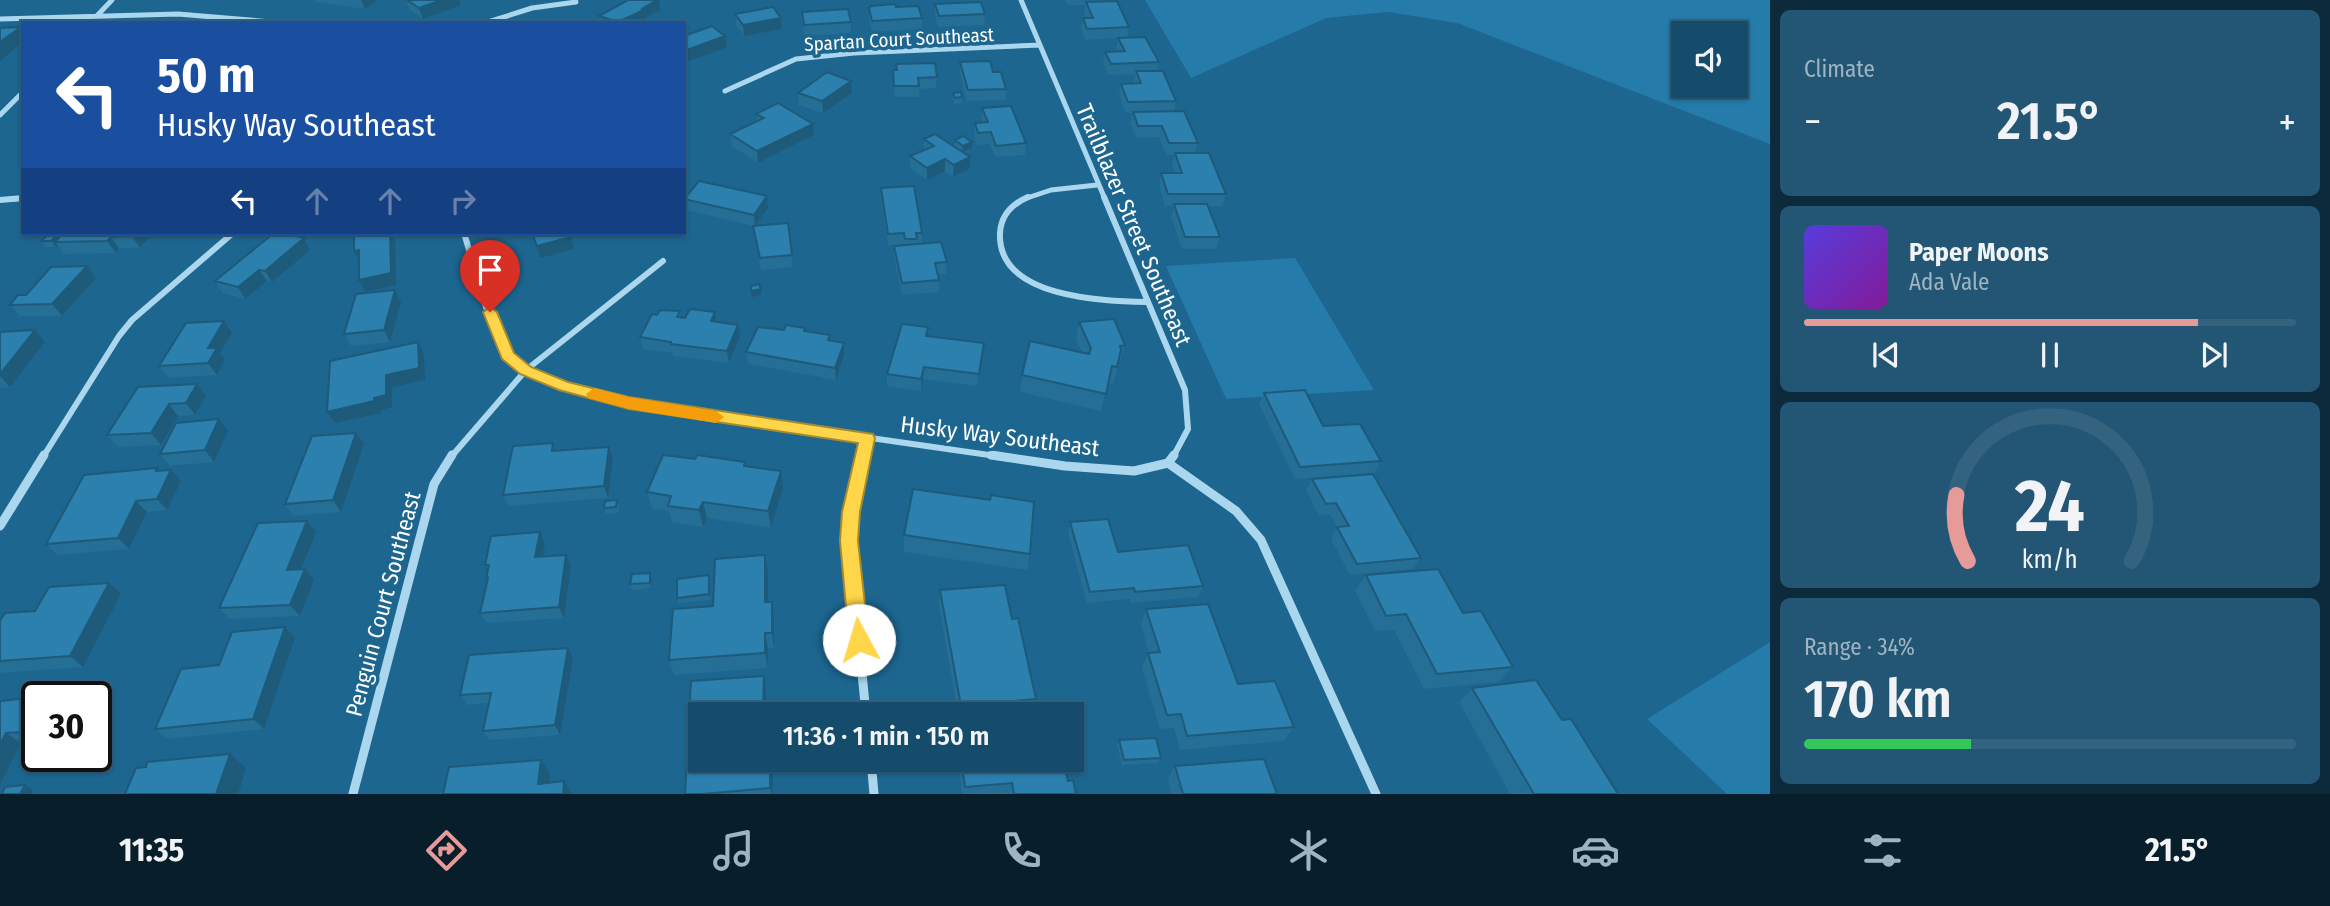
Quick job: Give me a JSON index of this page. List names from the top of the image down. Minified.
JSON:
{"streets":{"street":["Spartan Court Southeast","Trailblazer Street Southeast","Husky Way Southeast","Penguin Court Southeast"]},"crossings":[["Spartan Court Southeast","Trailblazer Street Southeast"],["Trailblazer Street Southeast","Husky Way Southeast"],["Husky Way Southeast","Penguin Court Southeast"]],"page":{"tile":["Climate",["Range · 34%","170 km"]],"turn":["50 m","Husky Way Southeast"],"heat":["−","21.5°","+"],"song":["Paper Moons","Ada Vale"],"limit":"30","trip":"11:36 · 1 min · 150 m","tabs":["11:35","21.5°"],"gauge":["24","km/h"]}}
